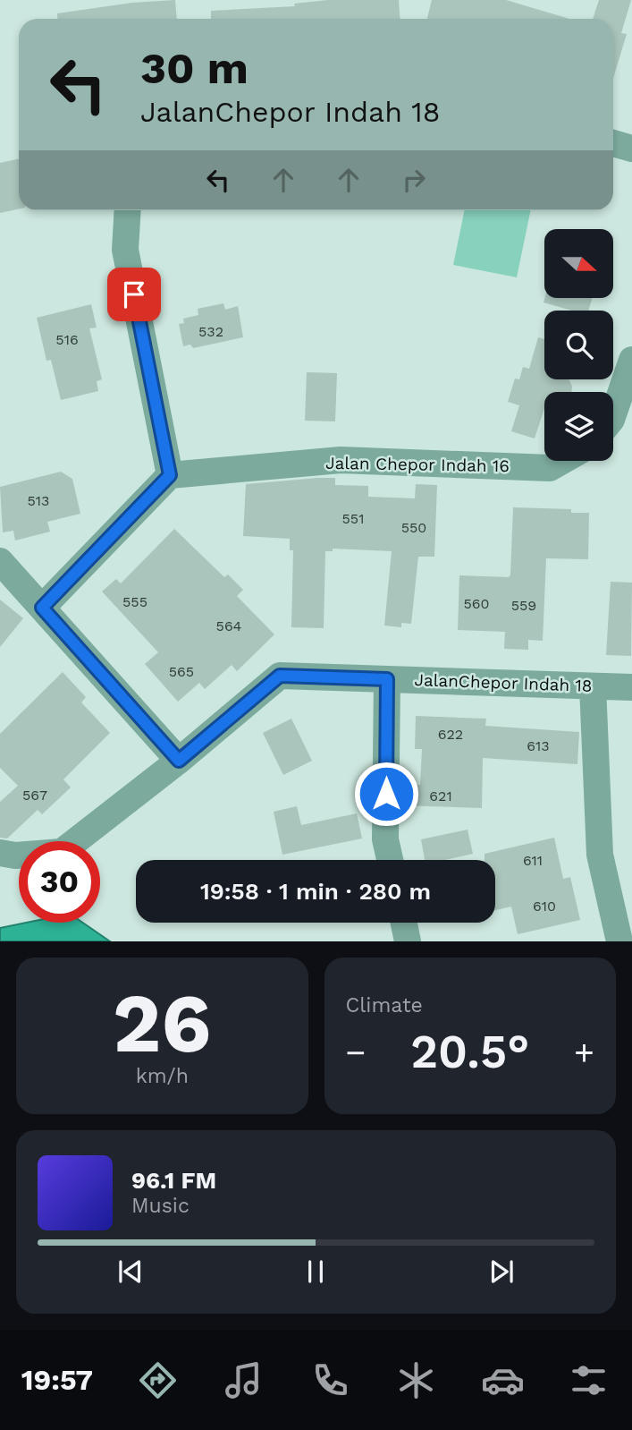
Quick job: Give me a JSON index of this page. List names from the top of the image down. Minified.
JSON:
{"streets":{"street":["Jalan Chepor Indah 16","JalanChepor Indah 18"]},"house_numbers":["532","516","513","551","550","555","560","559","564","565","622","613","567","621","611","610"],"north":"right","page":{"turn":["30 m","JalanChepor Indah 18"],"limit":"30","trip":"19:58 · 1 min · 280 m","tile":[["26","km/h"],"Climate"],"heat":["−","20.5°","+"],"song":["96.1 FM","Music"],"tabs":"19:57"}}
